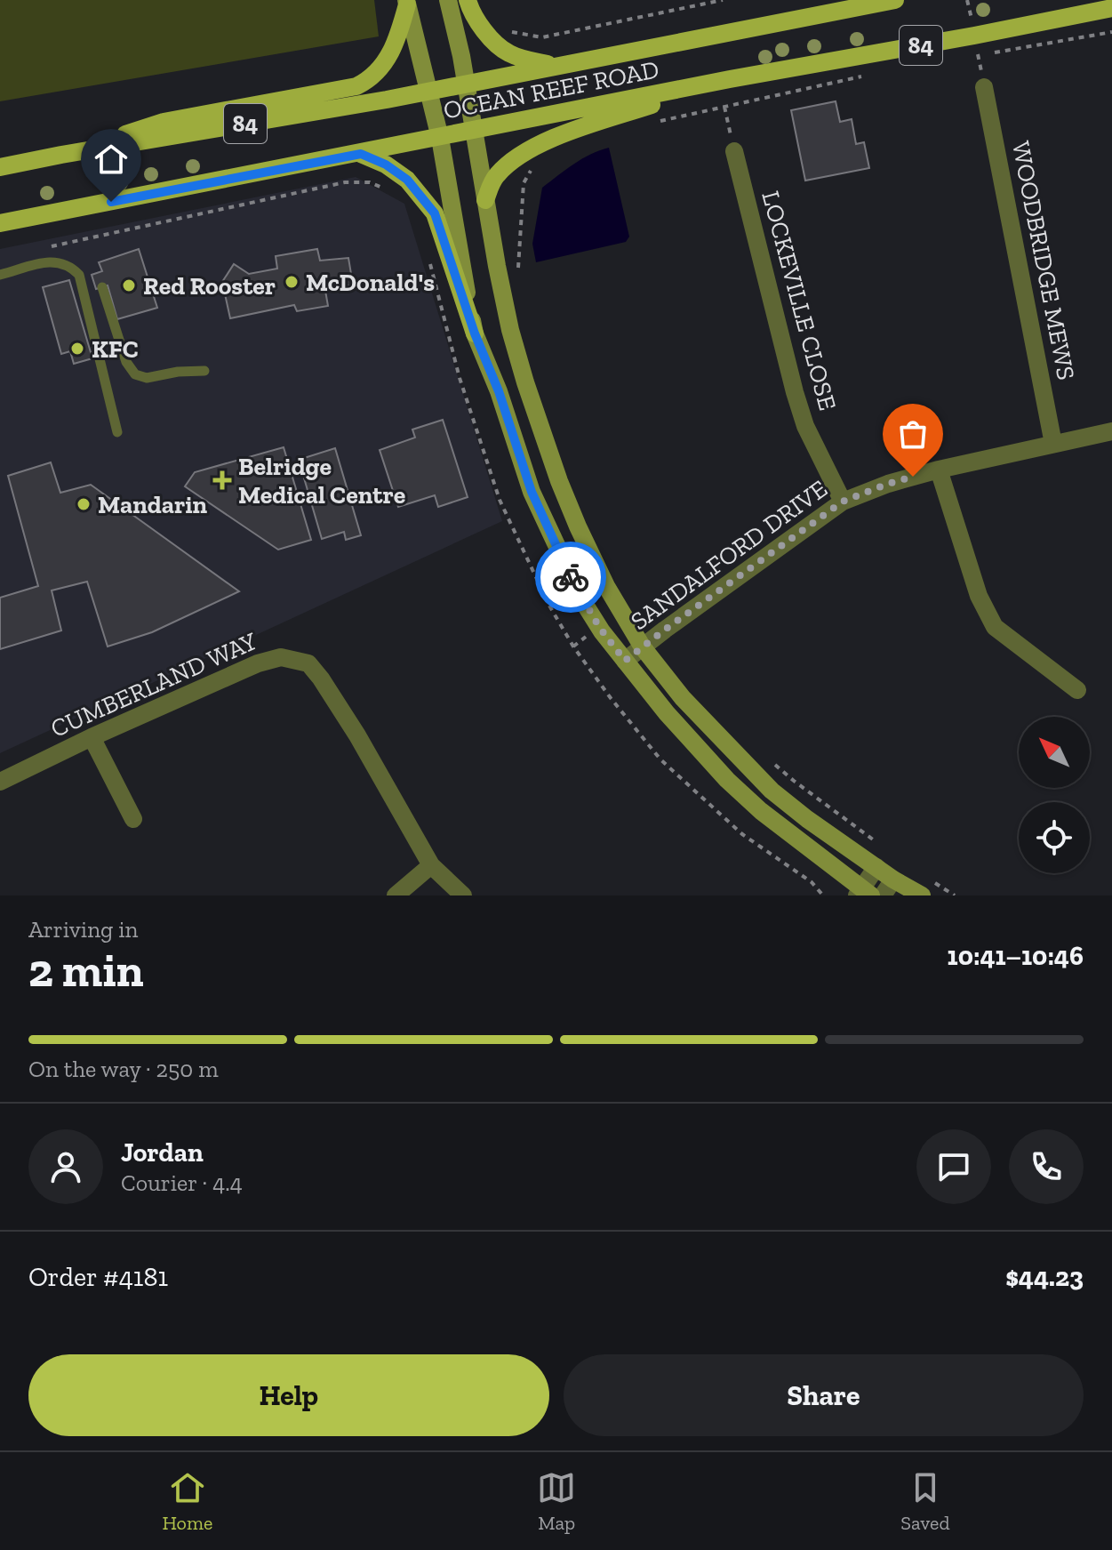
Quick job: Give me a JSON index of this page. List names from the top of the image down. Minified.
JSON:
{"streets":{"main road":["84","OCEAN REEF ROAD"],"street":["WOODBRIDGE MEWS","LOCKEVILLE CLOSE","SANDALFORD DRIVE","CUMBERLAND WAY"]},"crossings":[["WOODBRIDGE MEWS","SANDALFORD DRIVE"],["LOCKEVILLE CLOSE","SANDALFORD DRIVE"]],"places":{"other":["McDonald's","Red Rooster","KFC","Mandarin"],"health":["Belridge Medical Centre"]},"north":"top left","page":{"heading":["2 min","Arriving in","10:41–10:46"],"panel":["Jordan","Courier · 4.4","Order #4181","$44.23"],"bar":"On the way · 250 m","buttons":["Help","Share"],"tabs":["Home","Map","Saved"]}}
